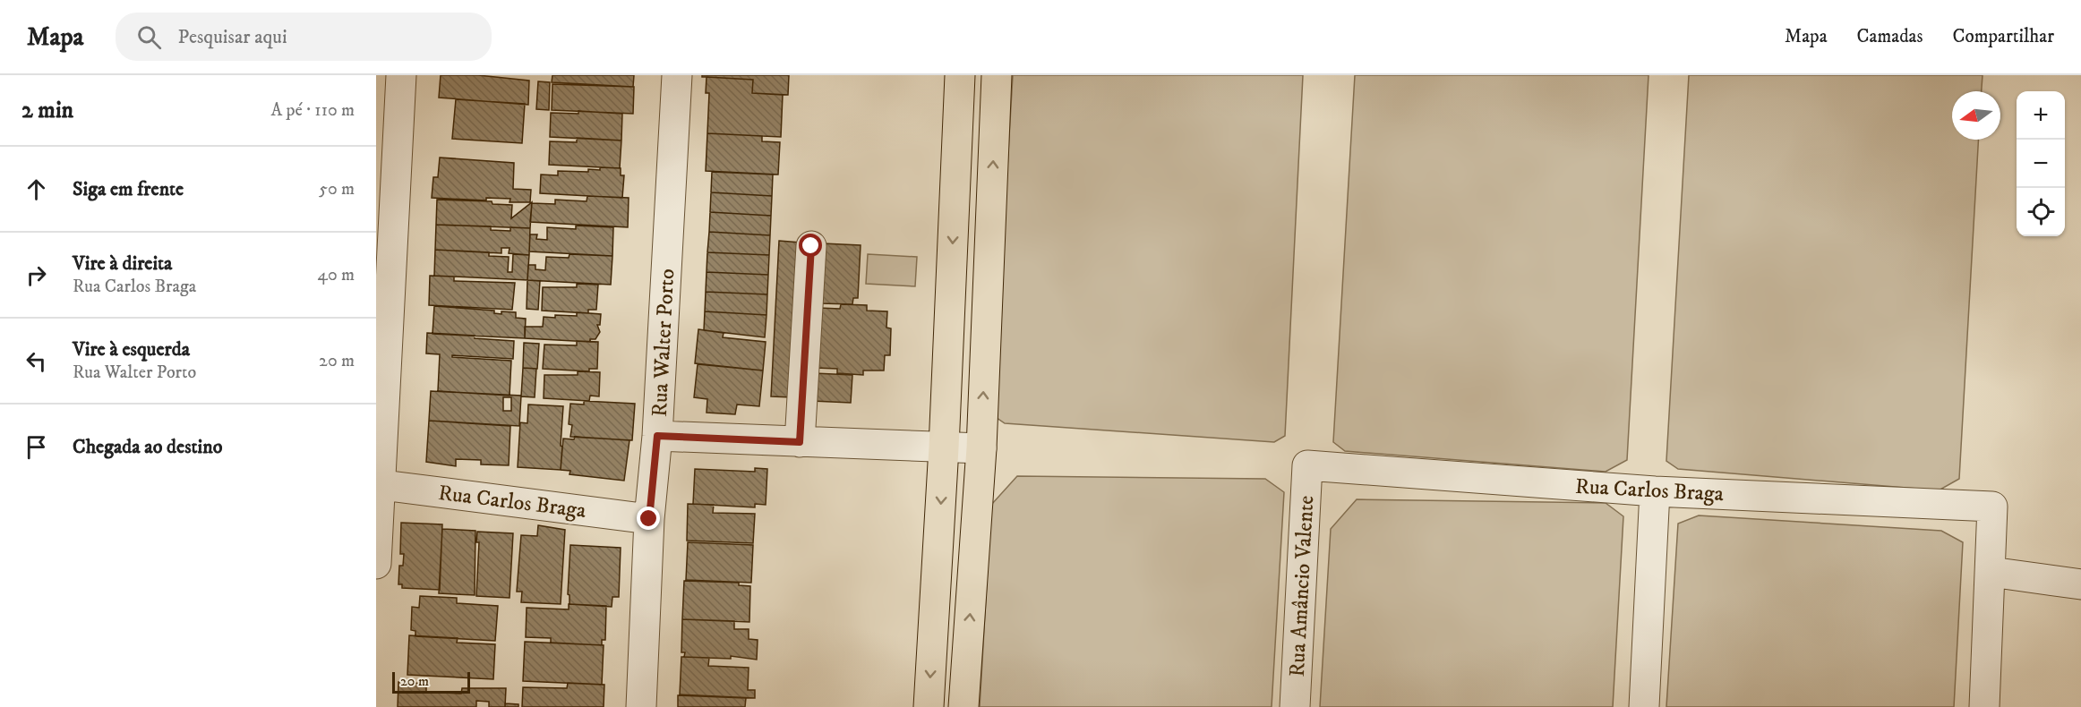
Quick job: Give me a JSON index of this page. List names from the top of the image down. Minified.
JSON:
{"streets":{"street":["Rua Walter Porto","Rua Carlos Braga","Rua Amâncio Valente"]},"crossings":[["Rua Walter Porto","Rua Carlos Braga"],["Rua Carlos Braga","Rua Amâncio Valente"]],"scale_bar":"20 m","north":"left","page":{"header":"Mapa","search":"Pesquisar aqui","nav":["Mapa","Camadas","Compartilhar"],"heading":["2 min","A pé · 110 m"],"map_buttons":["+","−"],"list":[["Siga em frente","50 m"],["Vire à direita","Rua Carlos Braga","40 m"],["Vire à esquerda","Rua Walter Porto","20 m"],"Chegada ao destino"],"scale":"20 m"}}
